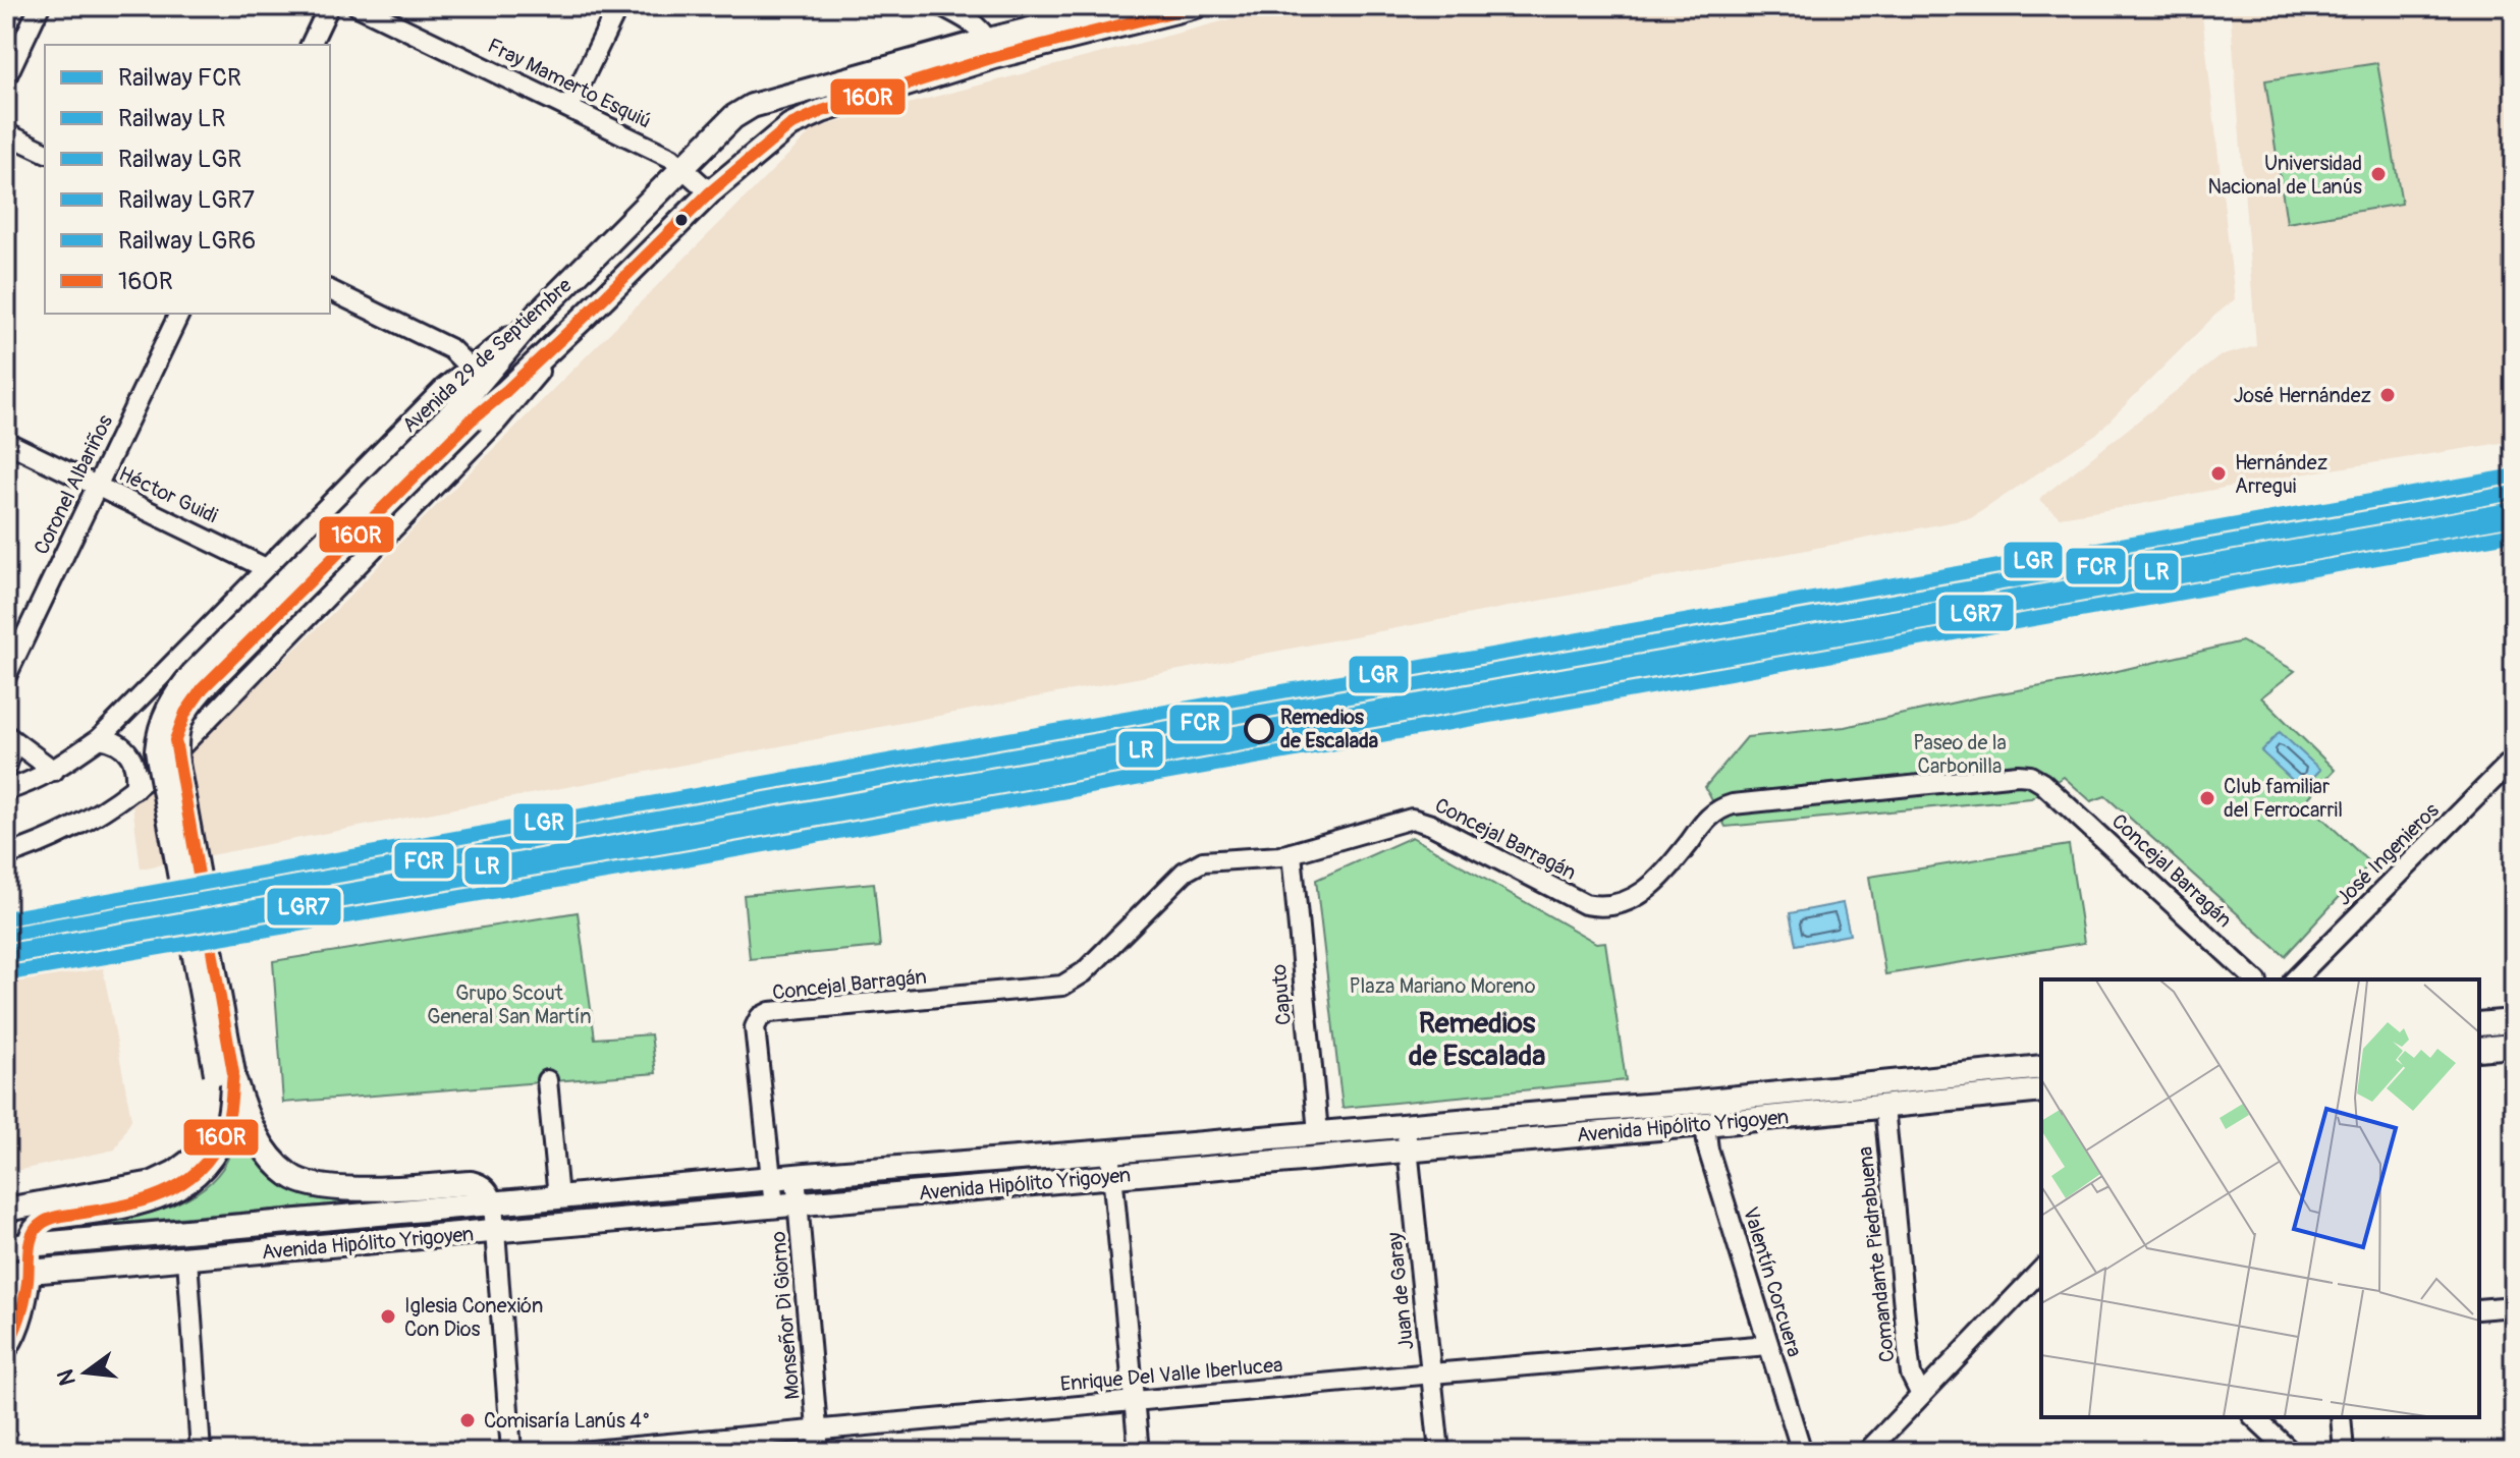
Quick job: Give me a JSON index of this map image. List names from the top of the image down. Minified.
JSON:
{"streets":{"main road":["Avenida 29 de Septiembre","Avenida Hipólito Yrigoyen"],"street":["Fray Mamerto Esquiú","Coronel Albariños","Héctor Guidi","Concejal Barragán","José Ingenieros","Caputo","Comandante Piedrabuena","Valentín Corcuera","Juan de Garay","Monseñor Di Giorno","Enrique Del Valle Iberlucea"]},"crossings":[["Fray Mamerto Esquiú","Avenida 29 de Septiembre"],["Avenida 29 de Septiembre","Héctor Guidi"],["Coronel Albariños","Héctor Guidi"],["Concejal Barragán","Caputo"],["Concejal Barragán","Avenida Hipólito Yrigoyen"],["Caputo","Avenida Hipólito Yrigoyen"],["Avenida Hipólito Yrigoyen","Comandante Piedrabuena"],["Avenida Hipólito Yrigoyen","Valentín Corcuera"],["Avenida Hipólito Yrigoyen","Juan de Garay"],["Avenida Hipólito Yrigoyen","Monseñor Di Giorno"],["Valentín Corcuera","Enrique Del Valle Iberlucea"],["Juan de Garay","Enrique Del Valle Iberlucea"],["Monseñor Di Giorno","Enrique Del Valle Iberlucea"]],"districts":["Remedios de Escalada"],"parks":["Paseo de la Carbonilla","Plaza Mariano Moreno","Grupo Scout General San Martín"],"places":["Universidad Nacional de Lanús","José Hernández","Hernández Arregui","Remedios de Escalada","Club familiar del Ferrocarril","Iglesia Conexión Con Dios","Comisaría Lanús 4°"],"lines":["transit line 160R","rail line LGR","rail line FCR","rail line LR","rail line LGR7","rail line LGR6"],"legend":["Railway FCR","Railway LR","Railway LGR","Railway LGR7","Railway LGR6","160R"],"north":"left"}
